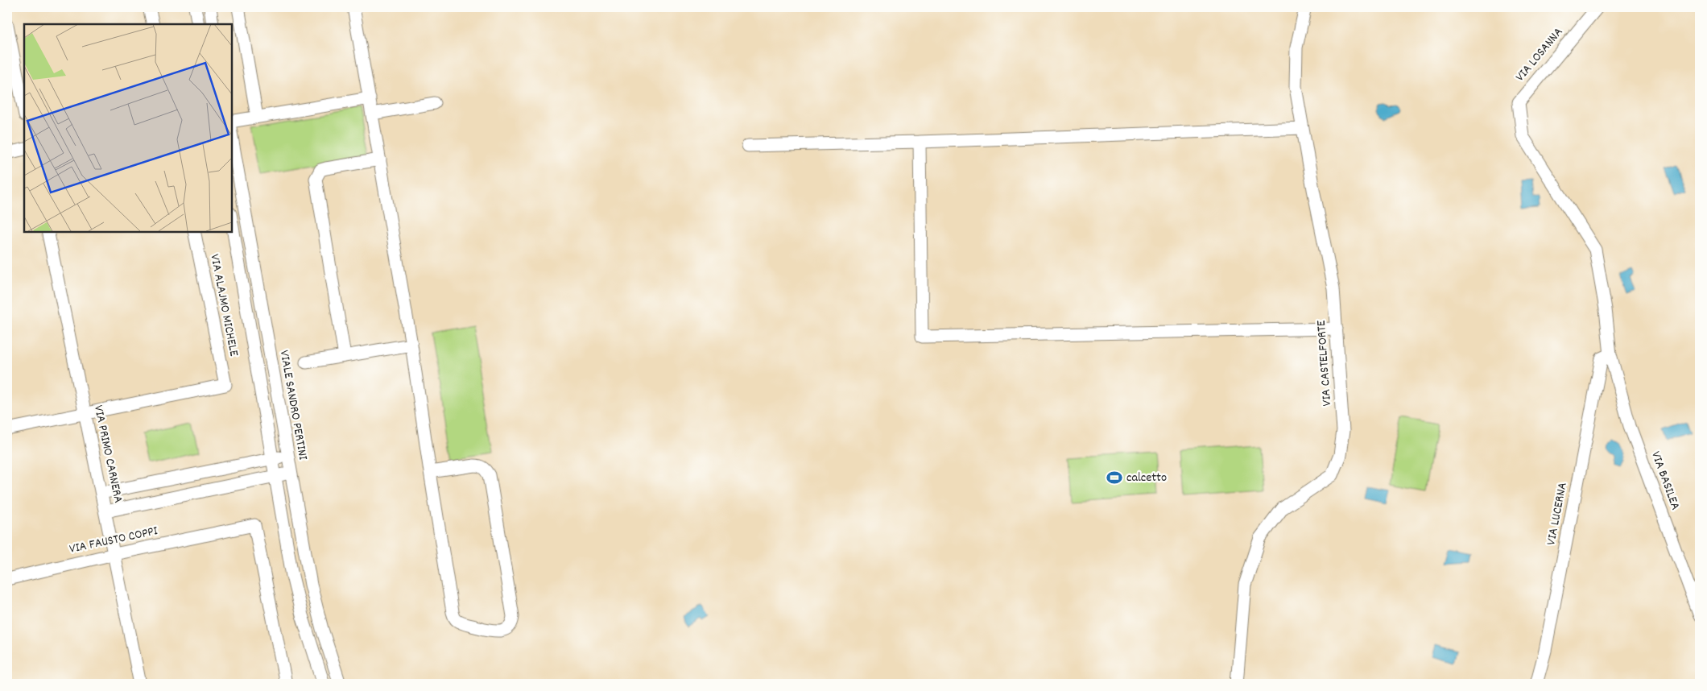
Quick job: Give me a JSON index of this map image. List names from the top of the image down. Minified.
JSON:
{"streets":{"street":["VIA LOSANNA","VIA ALAJMO MICHELE","VIA CASTELFORTE","VIALE SANDRO PERTINI","VIA PRIMO CARNERA","VIA BASILEA","VIA LUCERNA","VIA FAUSTO COPPI"]},"crossings":[["VIA LOSANNA","VIA BASILEA"],["VIA ALAJMO MICHELE","VIA PRIMO CARNERA"],["VIA PRIMO CARNERA","VIA FAUSTO COPPI"],["VIA BASILEA","VIA LUCERNA"]],"places":{"sports":["calcetto"]}}
